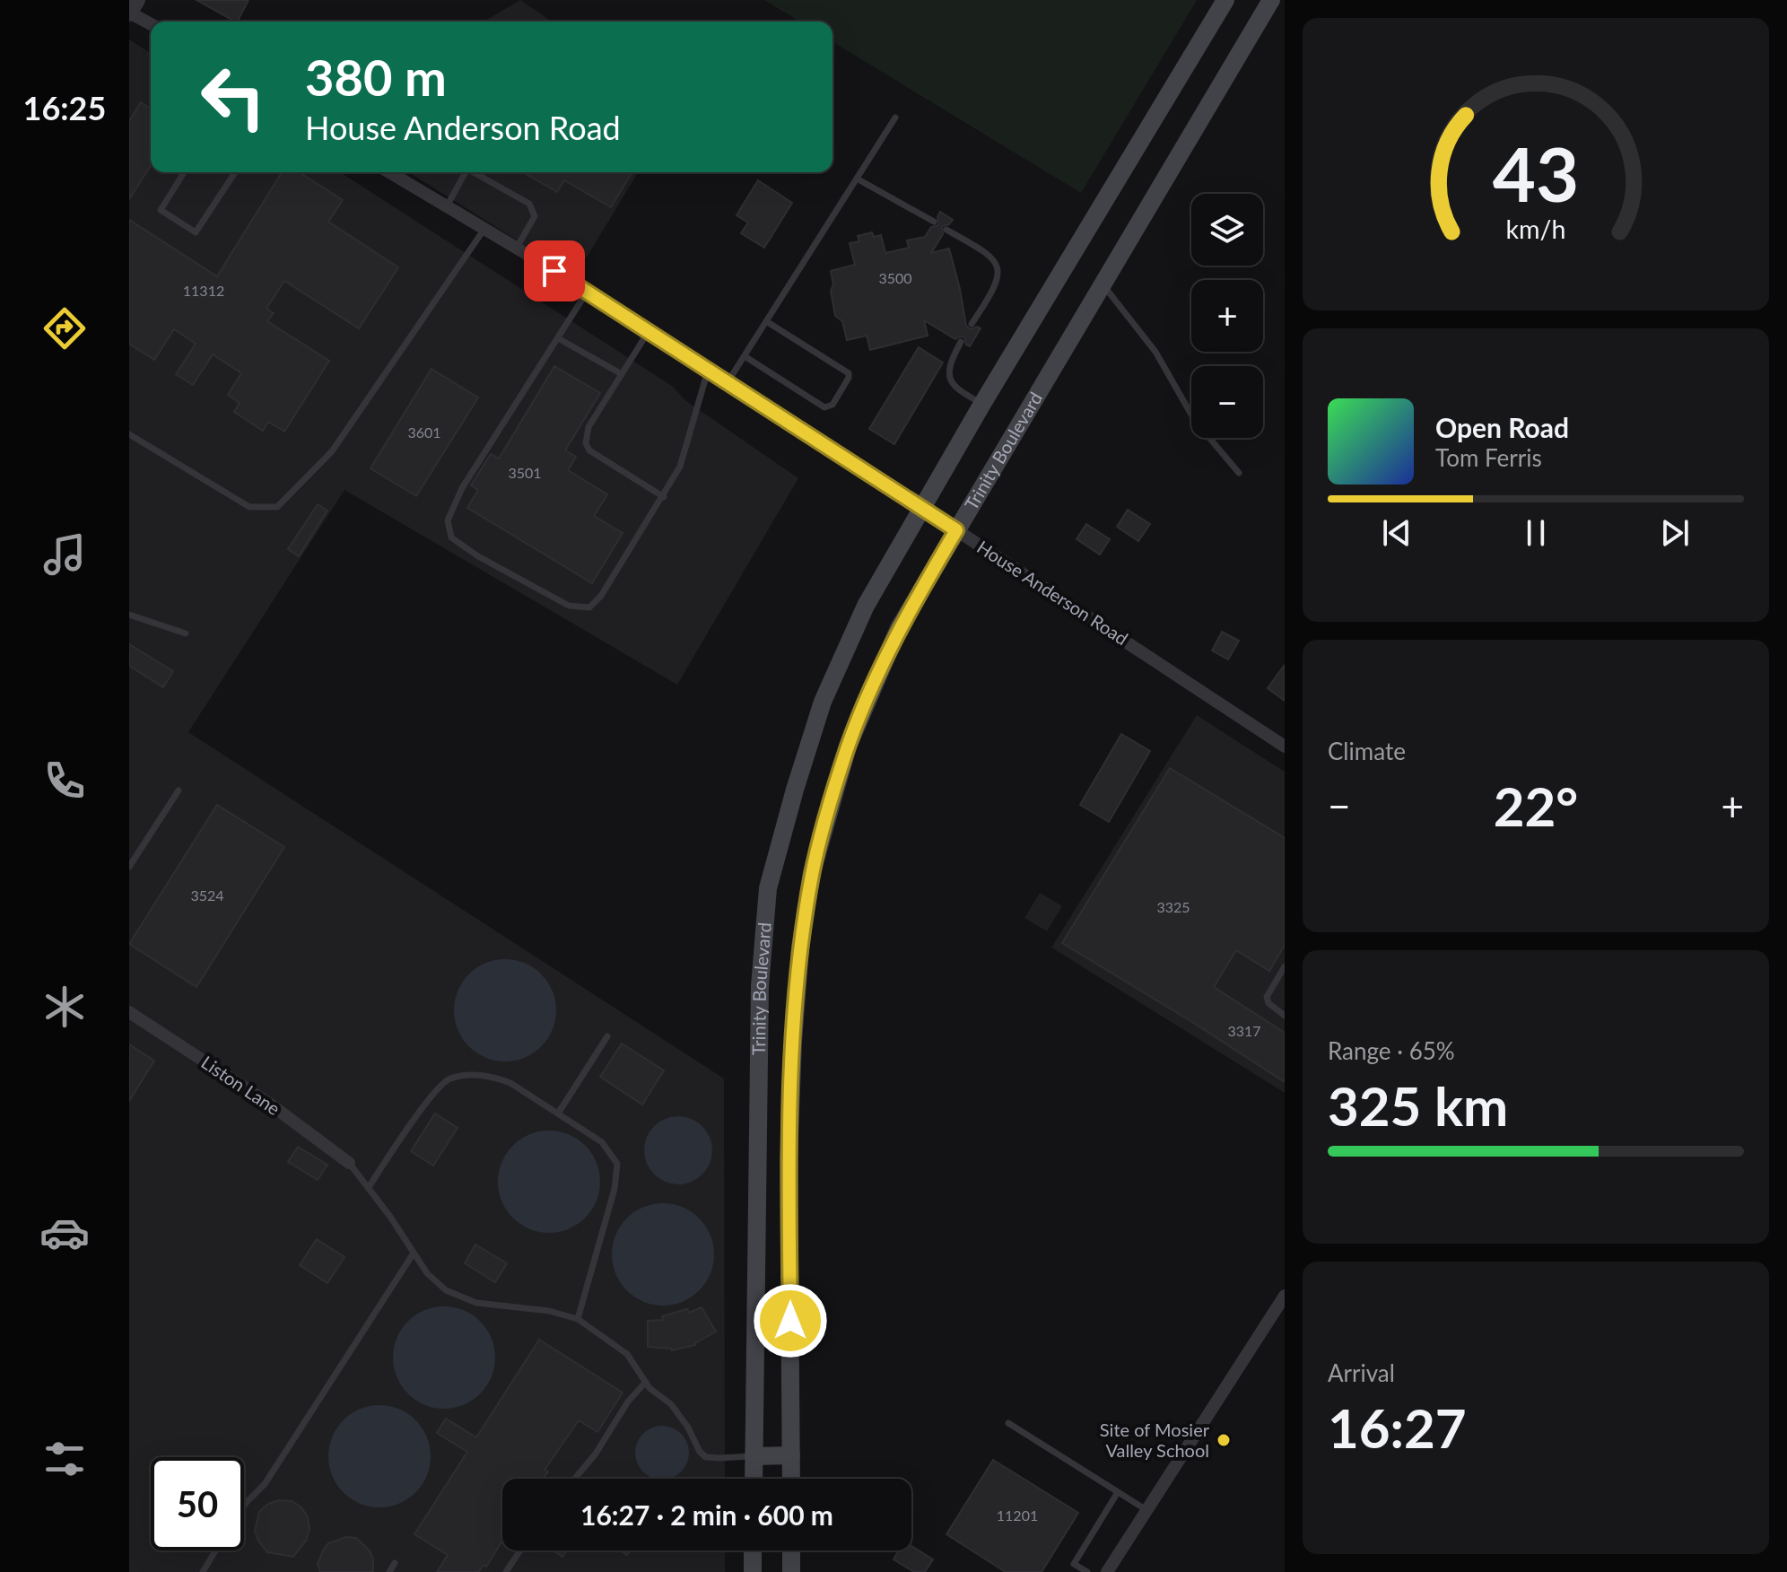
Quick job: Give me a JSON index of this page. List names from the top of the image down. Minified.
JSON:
{"streets":{"main road":["Trinity Boulevard"],"street":["House Anderson Road","Liston Lane"]},"crossings":[["Trinity Boulevard","House Anderson Road"]],"places":["Site of Mosier Valley School"],"house_numbers":["3500","11312","3601","3501","3524","3325","3317","11201"],"page":{"tabs":"16:25","turn":["380 m","House Anderson Road"],"map_buttons":["+","−"],"song":["Open Road","Tom Ferris"],"tile":["Climate",["Range · 65%","325 km"],["Arrival","16:27"]],"heat":["−","22°","+"],"limit":"50","trip":"16:27 · 2 min · 600 m","gauge":["43","km/h"]}}
